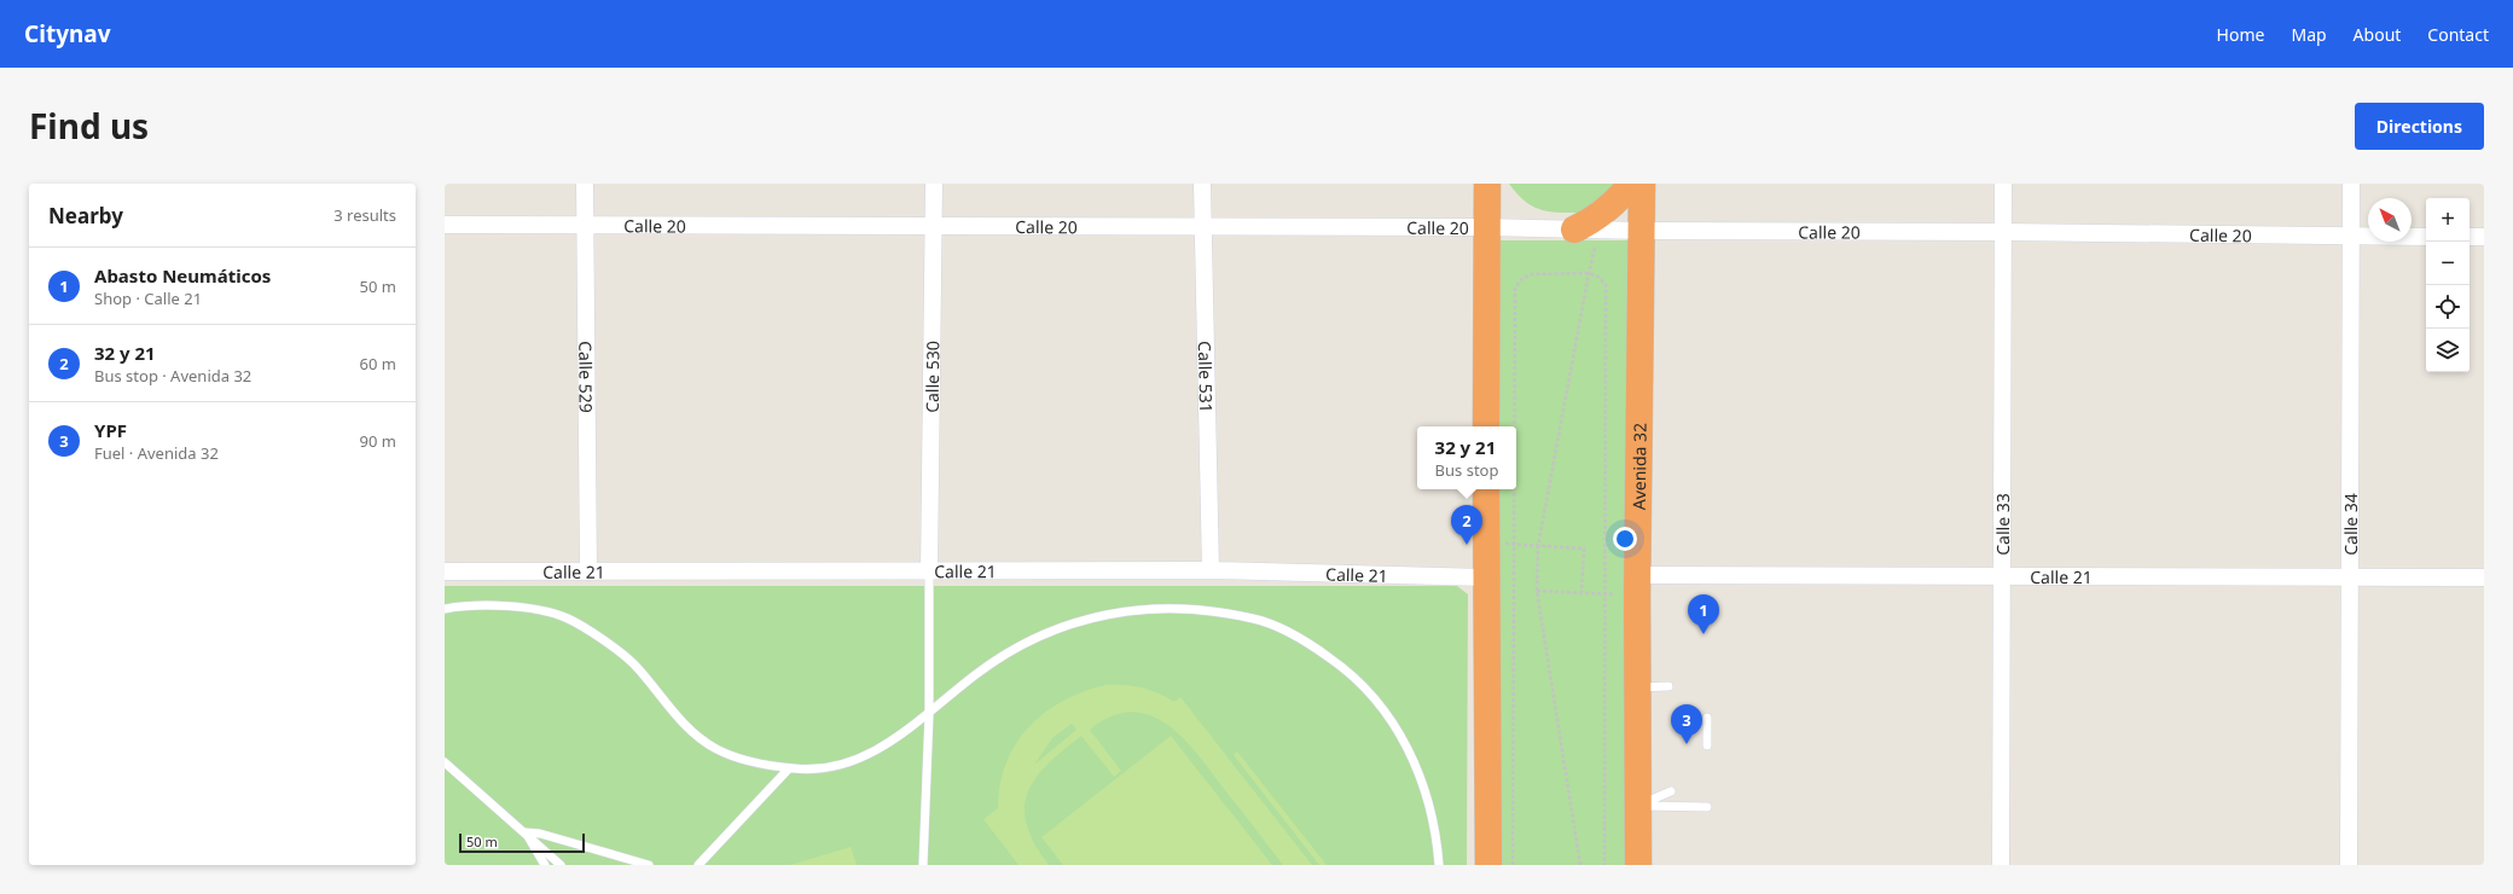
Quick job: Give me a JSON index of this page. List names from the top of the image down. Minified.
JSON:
{"streets":{"highway":["Avenida 32"],"street":["Calle 20","Calle 529","Calle 530","Calle 531","Calle 33","Calle 34","Calle 21"]},"crossings":[["Calle 20","Calle 529"],["Calle 20","Calle 530"],["Calle 20","Calle 531"],["Calle 20","Avenida 32"],["Calle 20","Calle 33"],["Calle 20","Calle 34"],["Calle 529","Calle 21"],["Calle 530","Calle 21"],["Calle 531","Calle 21"],["Avenida 32","Calle 21"],["Calle 33","Calle 21"],["Calle 34","Calle 21"]],"scale_bar":"50 m","north":"top left","page":{"header":"Citynav","nav":["Home","Map","About","Contact"],"title":"Find us","buttons":"Directions","heading":["Nearby","3 results"],"map_buttons":["+","−"],"list":[{"mark":"1","name":"Abasto Neumáticos","note":"Shop · Calle 21","value":"50 m"},{"mark":"2","name":"32 y 21","note":"Bus stop · Avenida 32","value":"60 m"},{"mark":"3","name":"YPF","note":"Fuel · Avenida 32","value":"90 m"}],"popup":["32 y 21","Bus stop"],"pins":["2","1","3"],"scale":"50 m"}}
